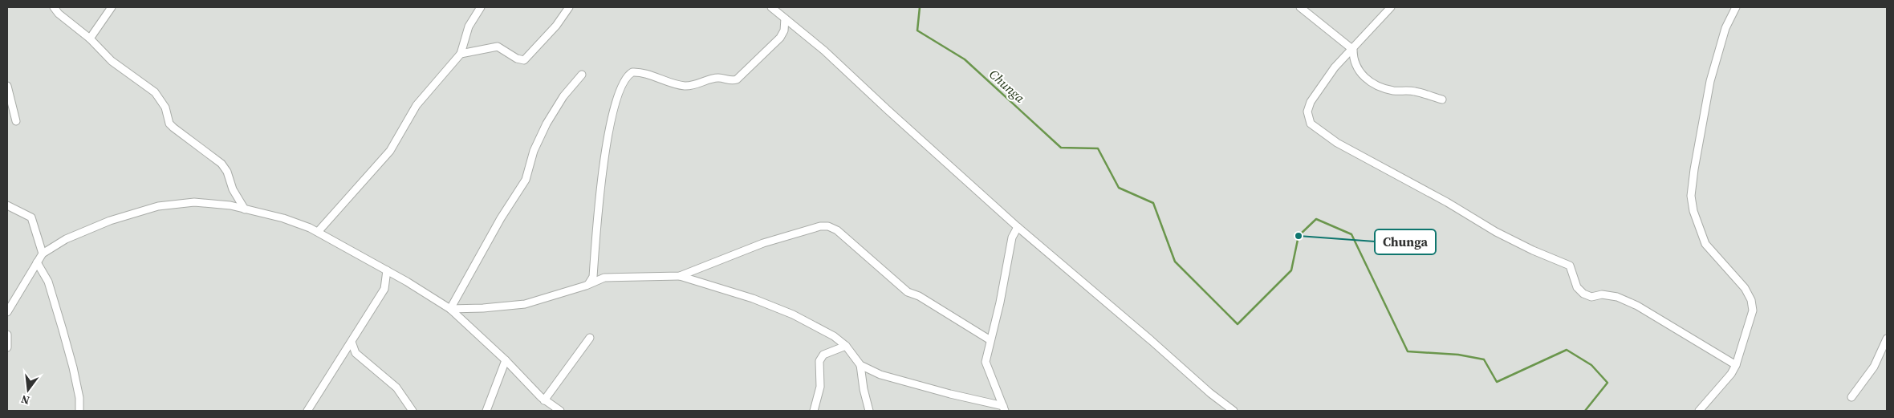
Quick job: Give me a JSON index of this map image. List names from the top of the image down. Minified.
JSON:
{"water":["Chunga"],"places":["Chunga"],"north":"bottom"}
